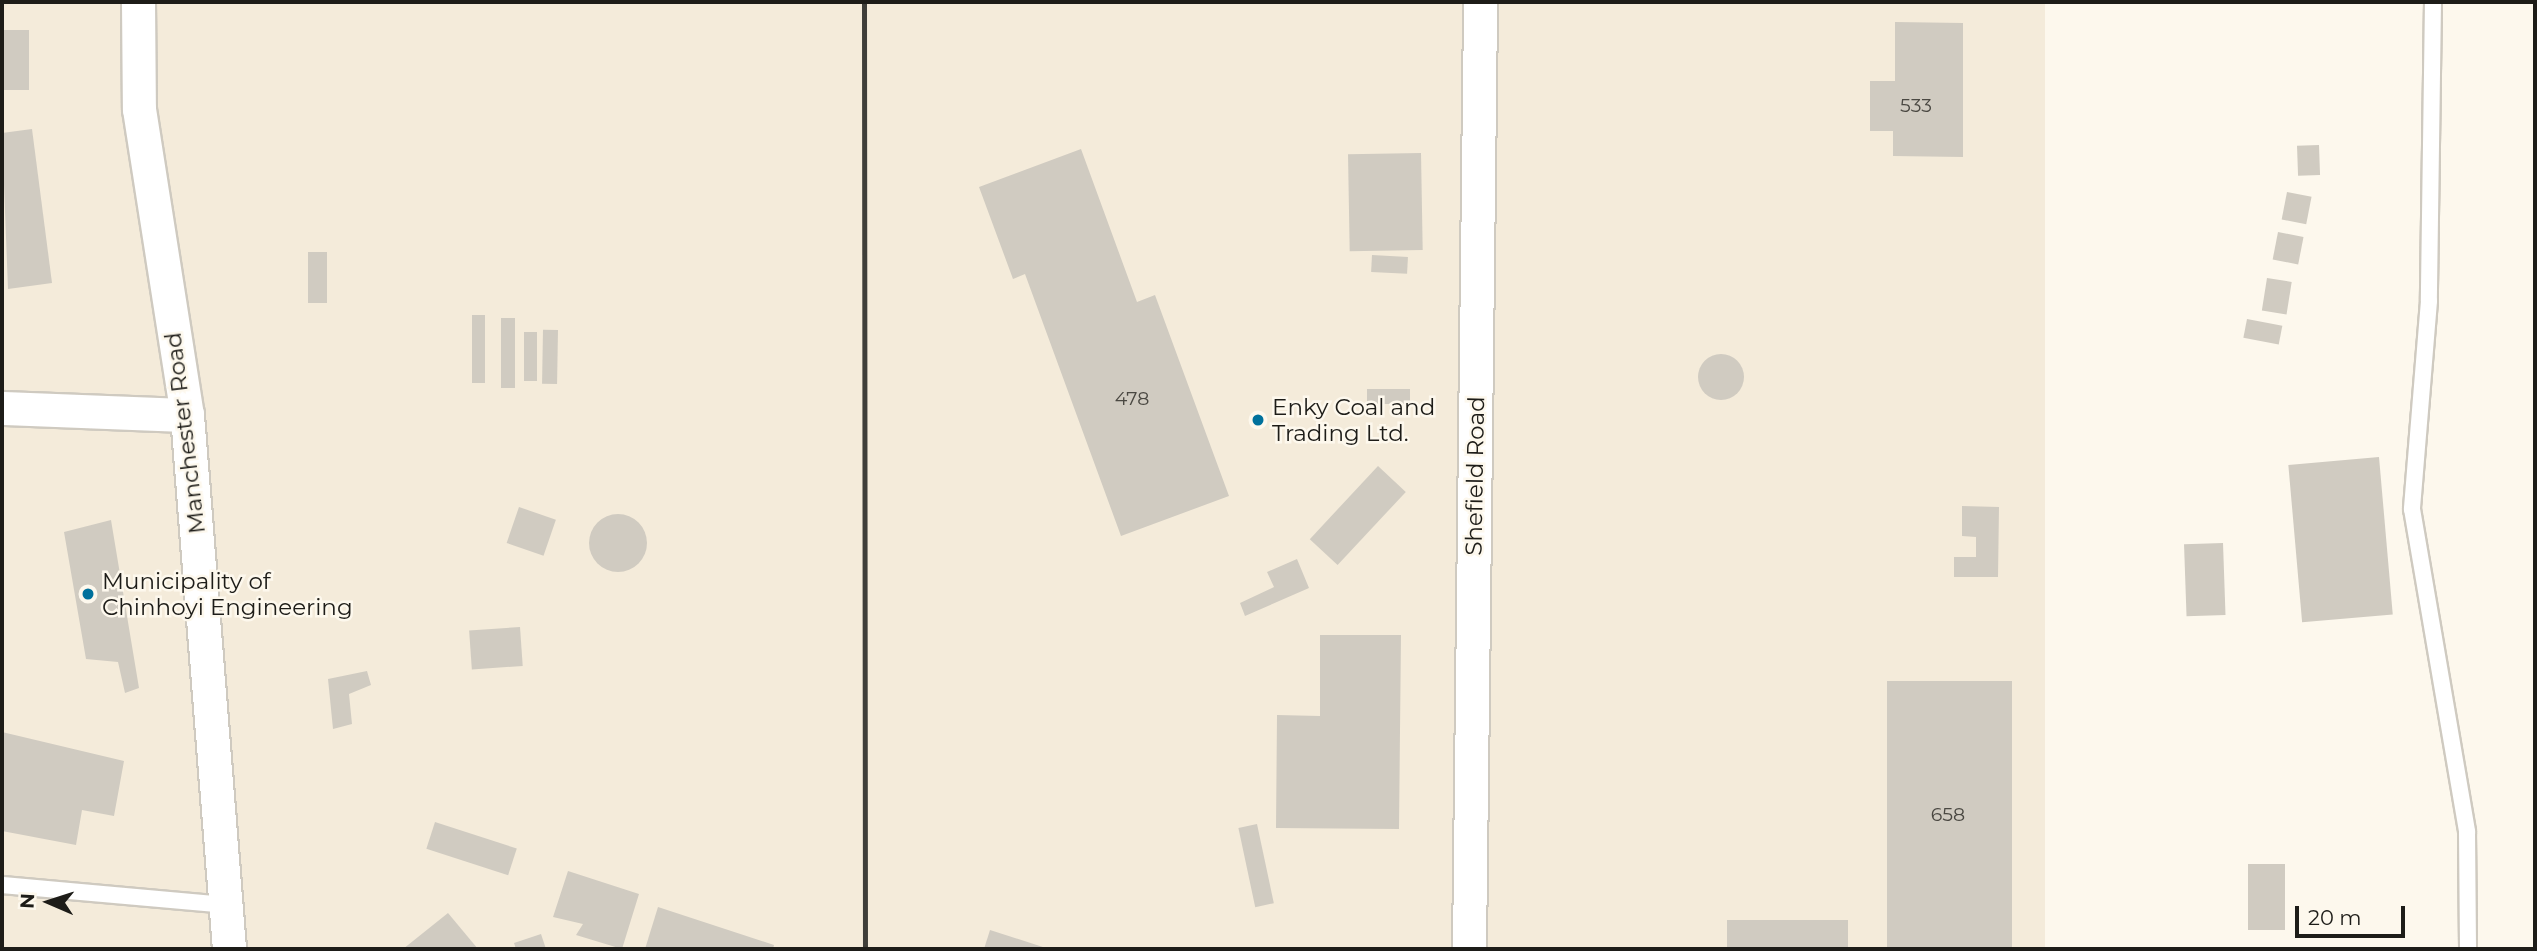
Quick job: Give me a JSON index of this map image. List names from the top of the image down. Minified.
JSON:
{"streets":{"street":["Manchester Road","Shefield Road"]},"places":["Enky Coal and Trading Ltd.","Municipality of Chinhoyi Engineering"],"house_numbers":["533","478","658"],"scale_bar":"20 m","north":"left"}
